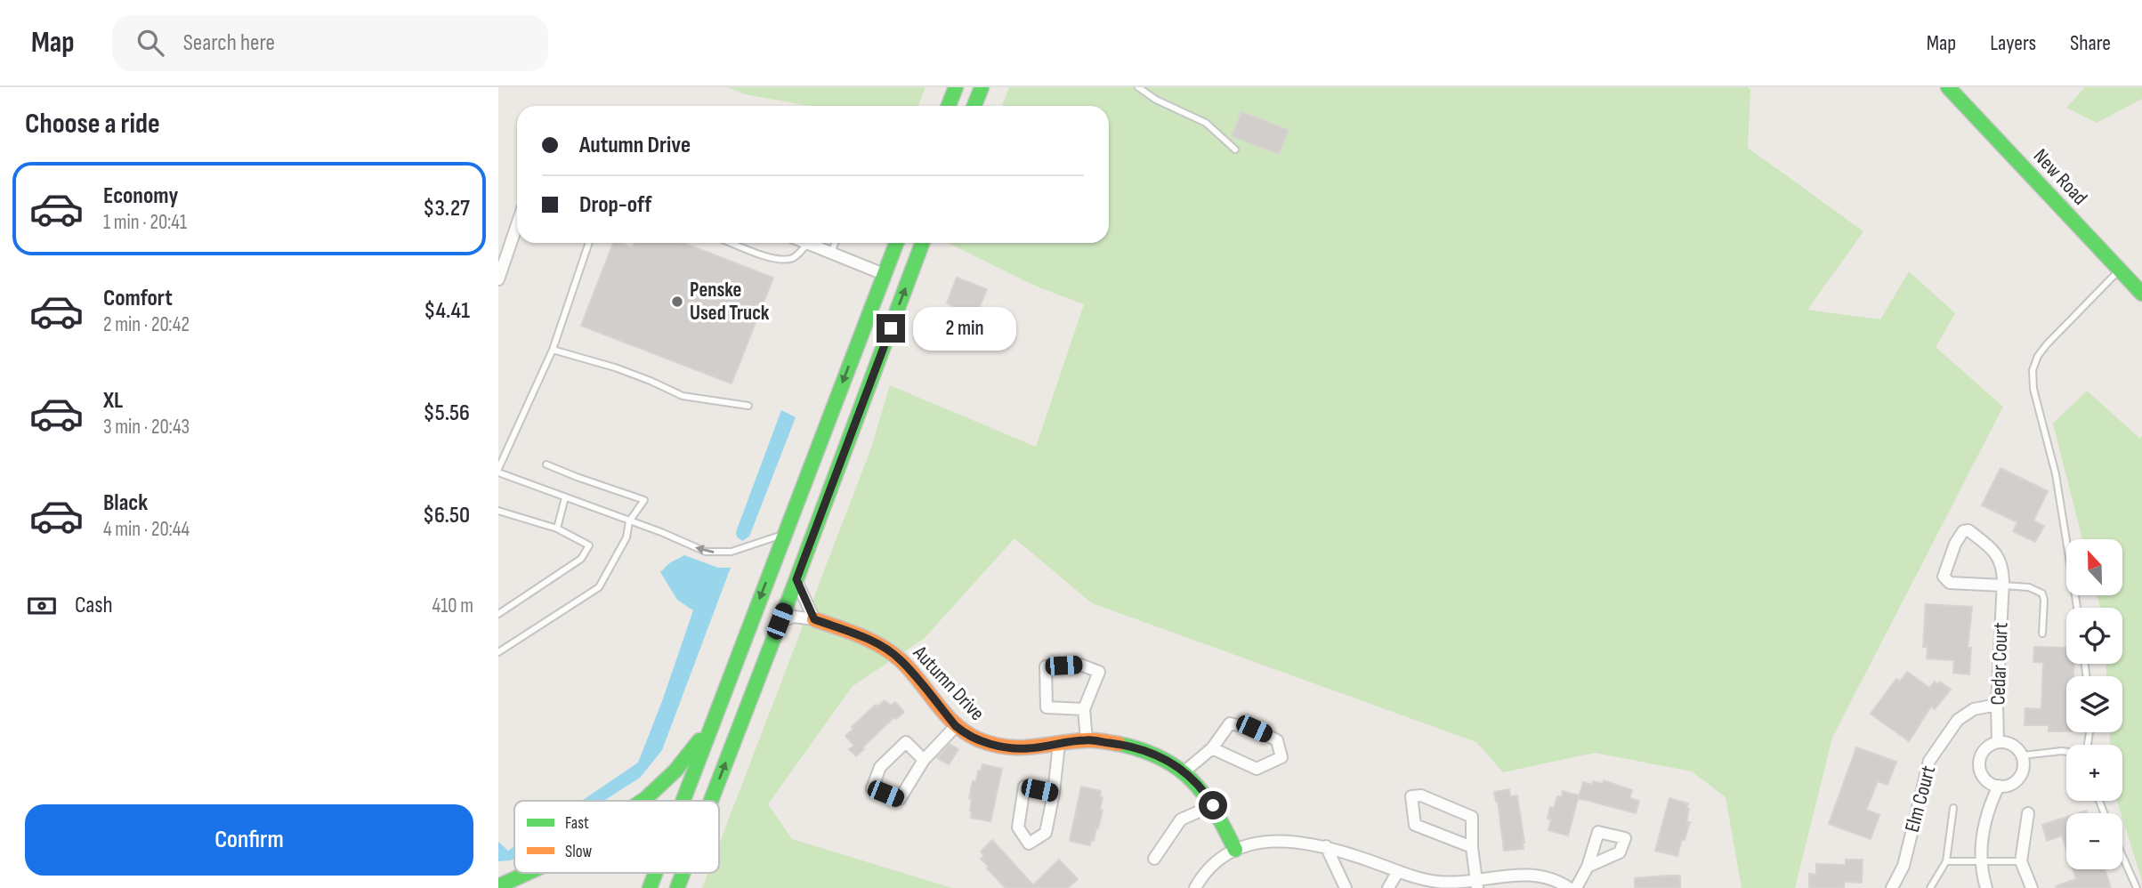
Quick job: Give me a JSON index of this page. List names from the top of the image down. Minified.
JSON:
{"streets":{"main road":["New Road","Autumn Drive"],"street":["Cedar Court","Elm Court"]},"crossings":[["Cedar Court","Elm Court"]],"places":["Penske Used Truck"],"legend":["Fast","Slow"],"north":"top","page":{"header":"Map","search":"Search here","nav":["Map","Layers","Share"],"heading":"Choose a ride","banner":["Autumn Drive","Drop-off"],"list":[{"name":"Economy","note":"1 min · 20:41","value":"$3.27"},{"name":"Comfort","note":"2 min · 20:42","value":"$4.41"},{"name":"XL","note":"3 min · 20:43","value":"$5.56"},{"name":"Black","note":"4 min · 20:44","value":"$6.50"}],"bubble":"2 min","map_buttons":["+","−"],"pay":["Cash","410 m"],"buttons":"Confirm"}}
